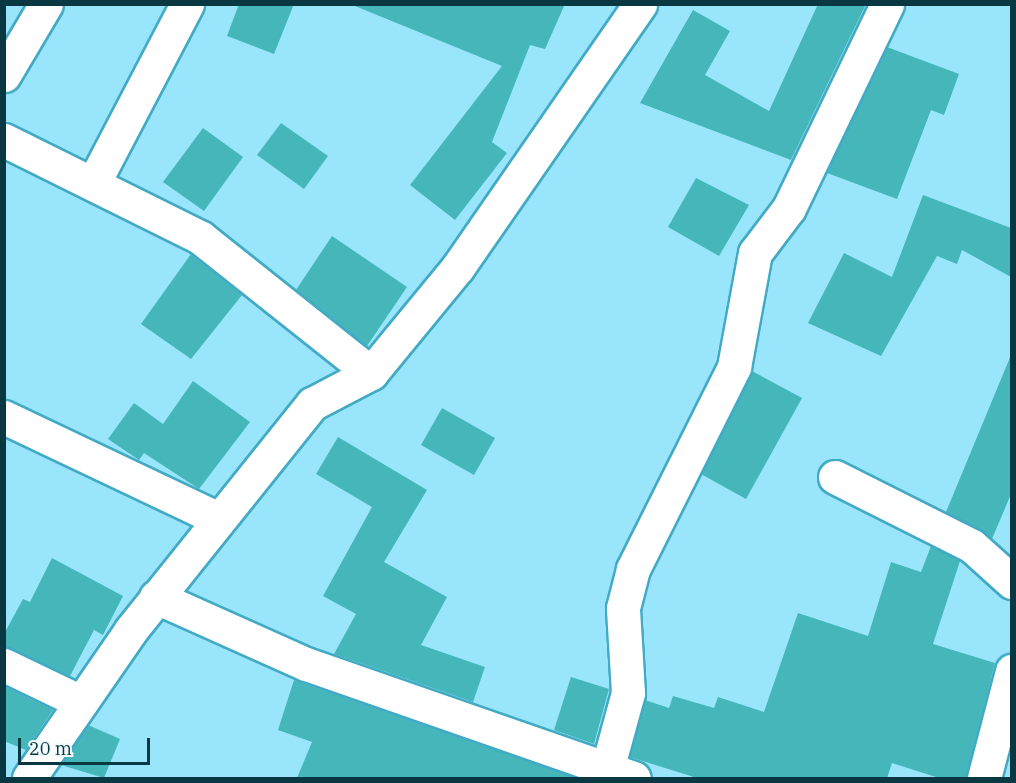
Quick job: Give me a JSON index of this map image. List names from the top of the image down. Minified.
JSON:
{"scale_bar":"20 m"}
